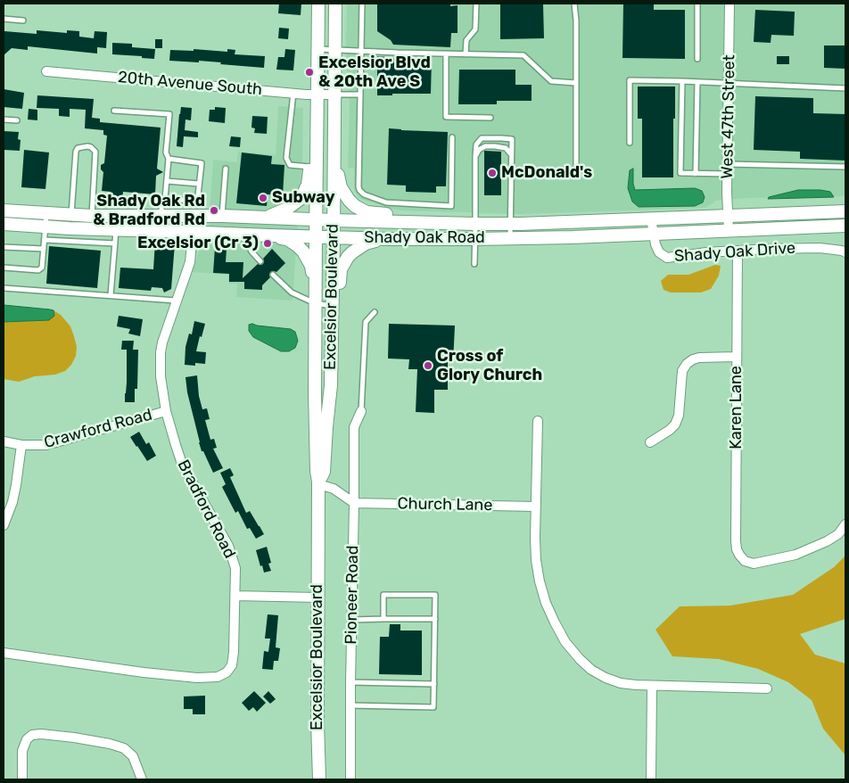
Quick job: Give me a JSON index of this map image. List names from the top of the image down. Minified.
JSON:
{"streets":{"main road":["Shady Oak Road","Excelsior Boulevard"],"street":["20th Avenue South","West 47th Street","Shady Oak Drive","Karen Lane","Crawford Road","Church Lane","Bradford Road","Pioneer Road"]},"crossings":[["20th Avenue South","Excelsior Boulevard"],["West 47th Street","Shady Oak Road"],["Shady Oak Road","Shady Oak Drive"],["Shady Oak Road","Excelsior Boulevard"],["Shady Oak Road","Bradford Road"],["Shady Oak Drive","Karen Lane"],["Crawford Road","Bradford Road"],["Church Lane","Pioneer Road"]],"places":["Excelsior Blvd & 20th Ave S","McDonald's","Subway","Shady Oak Rd & Bradford Rd","Excelsior (Cr 3)","Cross of Glory Church"]}
